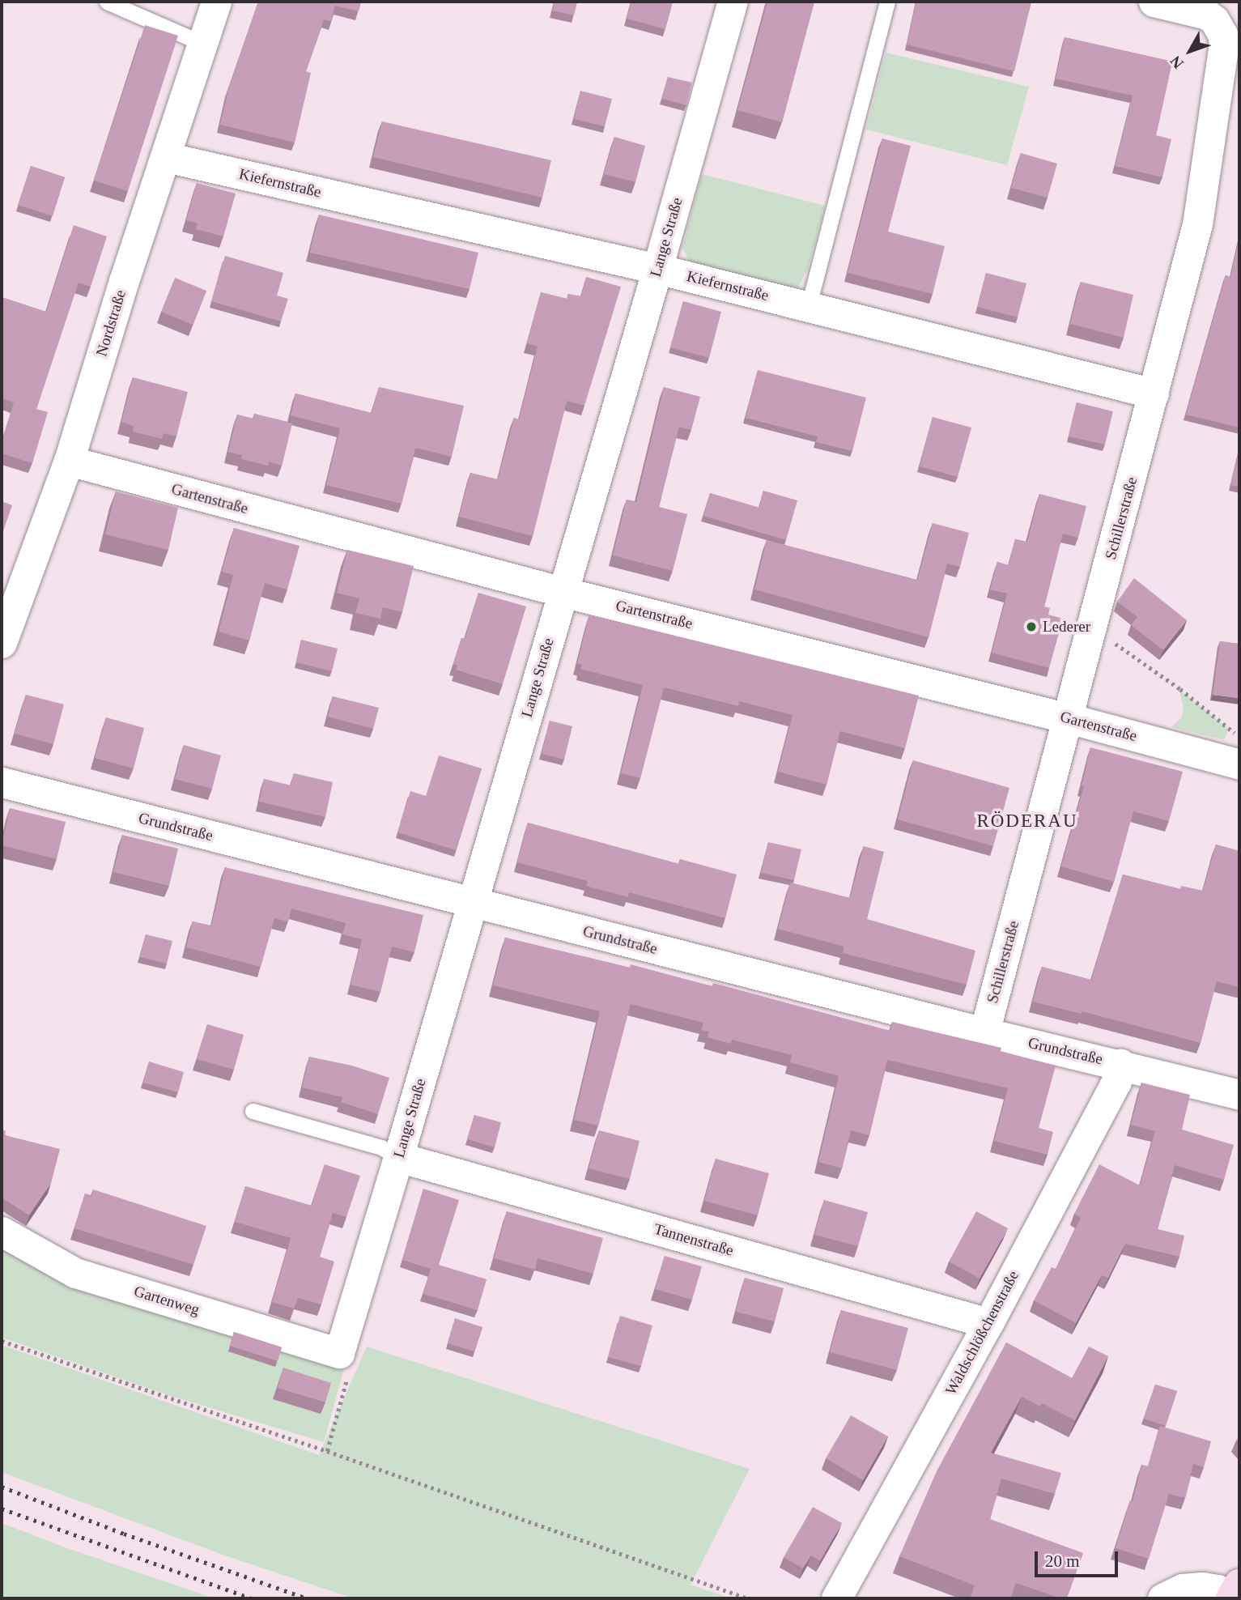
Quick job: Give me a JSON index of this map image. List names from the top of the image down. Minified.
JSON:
{"streets":{"street":["Kiefernstraße","Lange Straße","Nordstraße","Gartenstraße","Schillerstraße","Grundstraße","Tannenstraße","Gartenweg","Waldschlößchenstraße"]},"crossings":[["Kiefernstraße","Lange Straße"],["Kiefernstraße","Nordstraße"],["Kiefernstraße","Schillerstraße"],["Lange Straße","Gartenstraße"],["Lange Straße","Grundstraße"],["Lange Straße","Tannenstraße"],["Lange Straße","Gartenweg"],["Nordstraße","Gartenstraße"],["Gartenstraße","Schillerstraße"],["Schillerstraße","Grundstraße"],["Grundstraße","Waldschlößchenstraße"],["Tannenstraße","Waldschlößchenstraße"]],"districts":["RÖDERAU"],"places":["Lederer"],"scale_bar":"20 m","north":"bottom left"}
